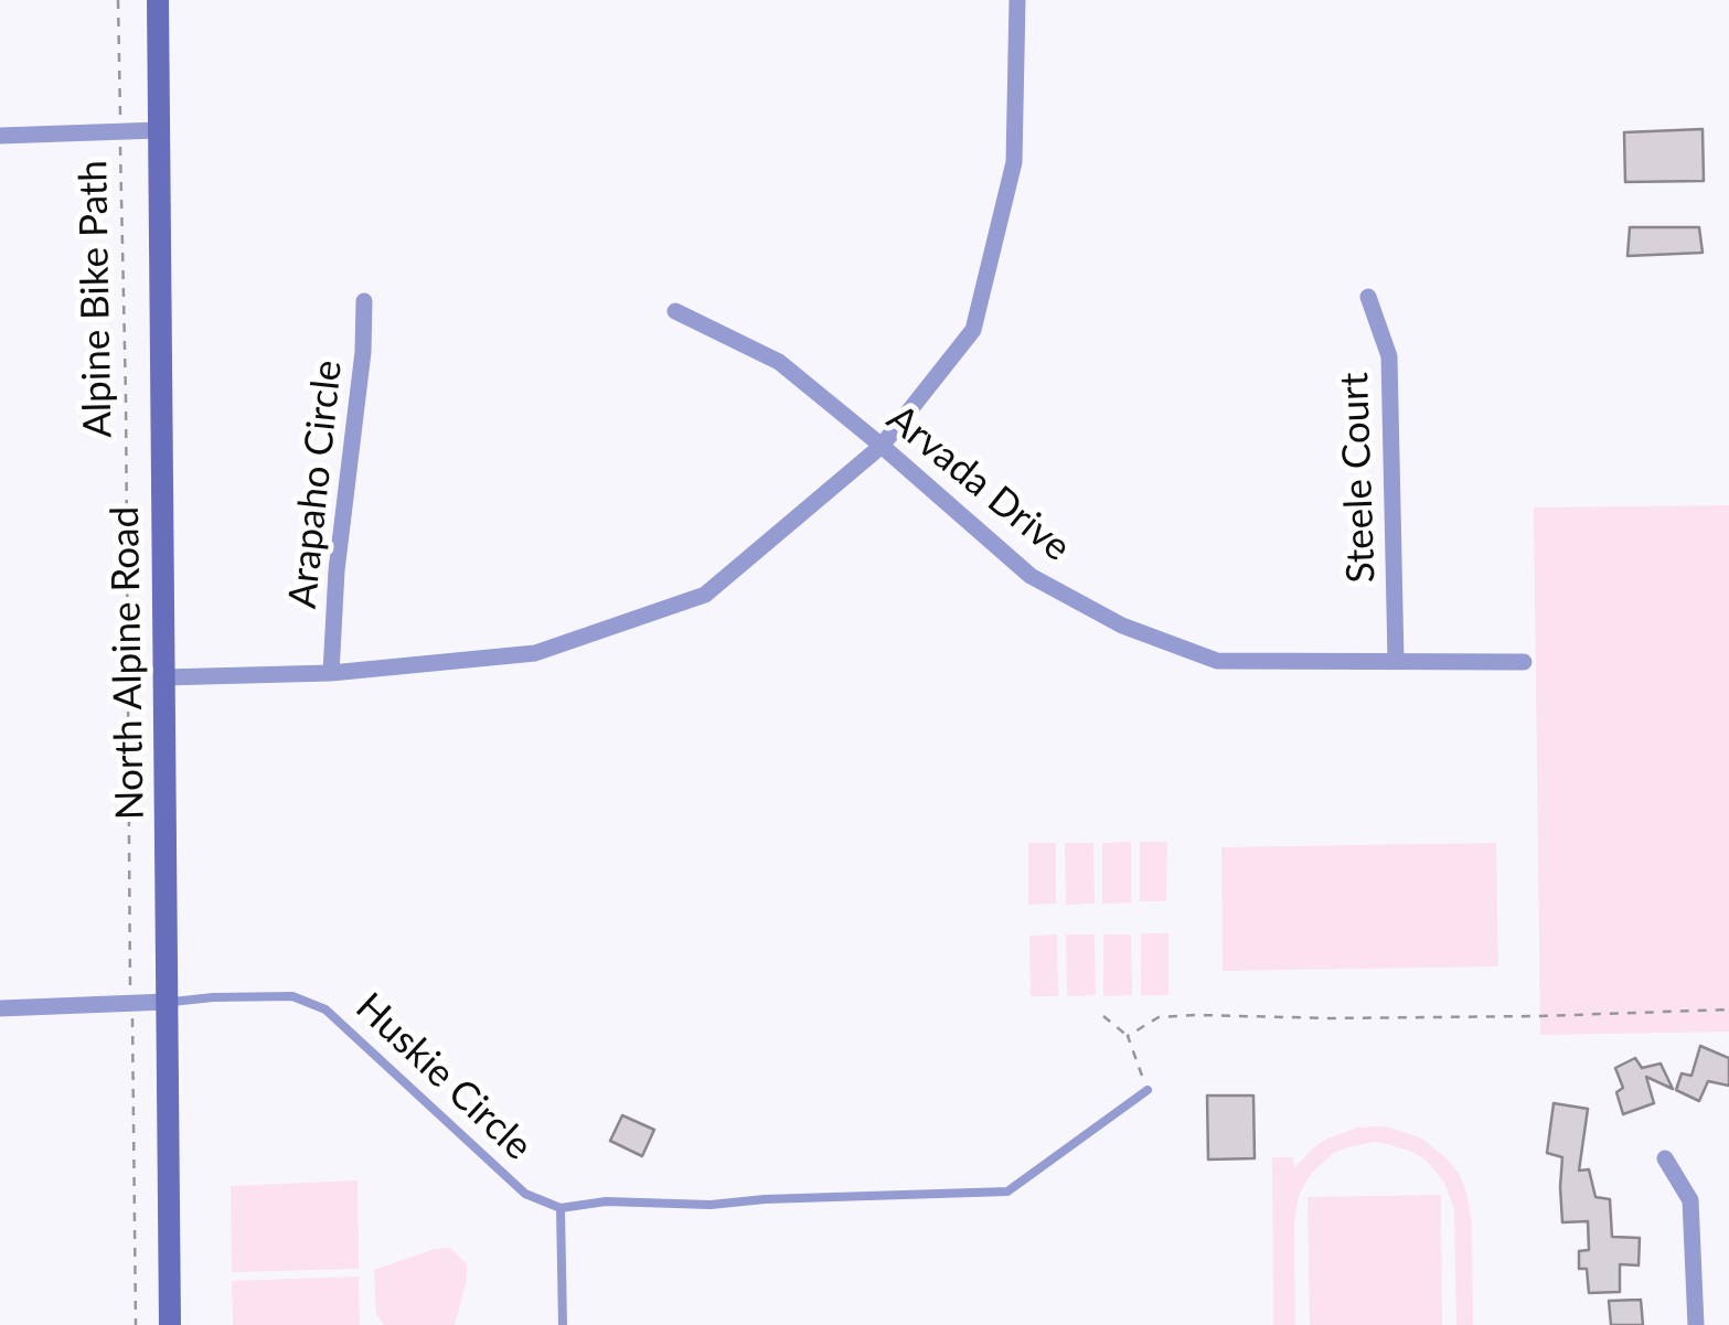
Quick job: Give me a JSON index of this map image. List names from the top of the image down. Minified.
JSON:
{"streets":{"main road":["North Alpine Road"],"street":["Steele Court","Arvada Drive","Arapaho Circle"],"lane":["Huskie Circle"],"path":["Alpine Bike Path"]},"crossings":[["Steele Court","Arvada Drive"],["North Alpine Road","Huskie Circle"]]}
